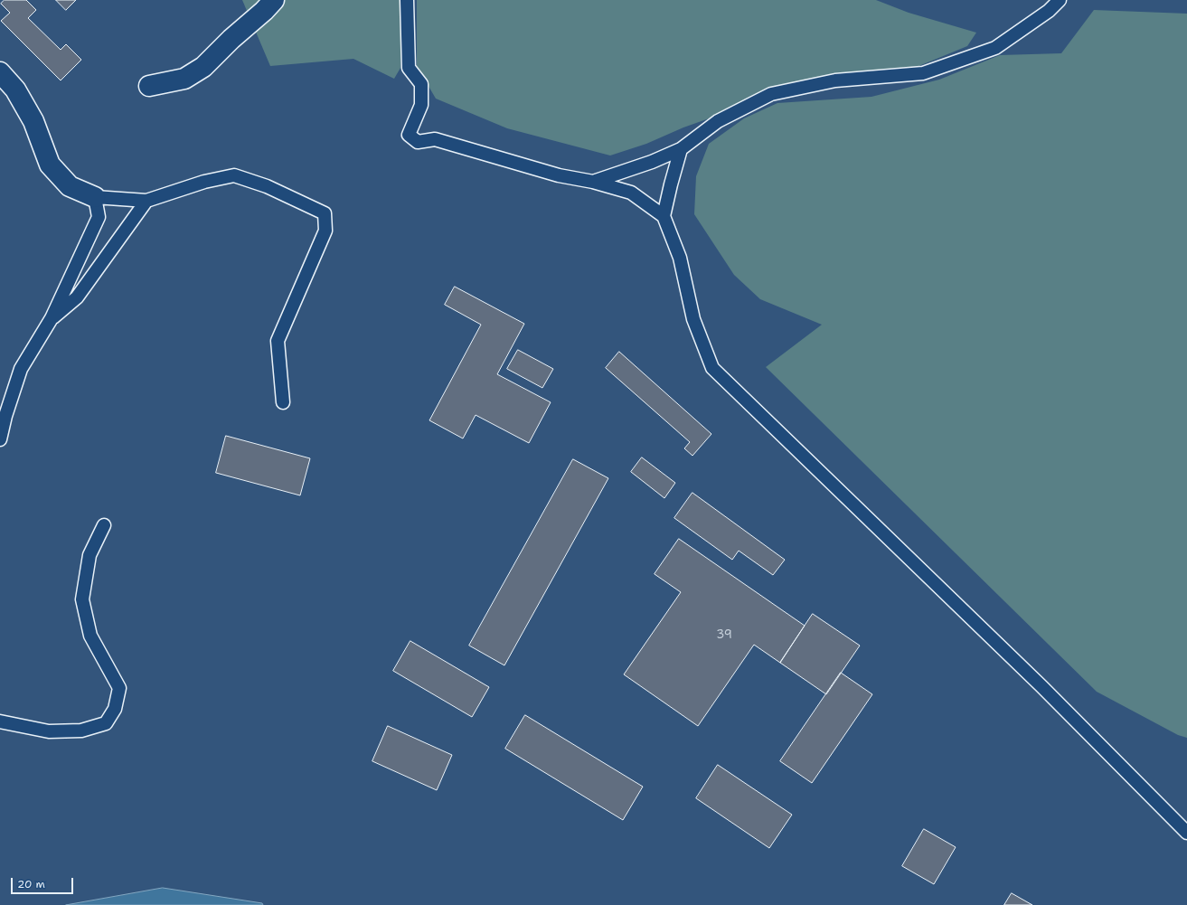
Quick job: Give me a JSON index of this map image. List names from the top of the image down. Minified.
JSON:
{"house_numbers":["39"],"scale_bar":"20 m"}
